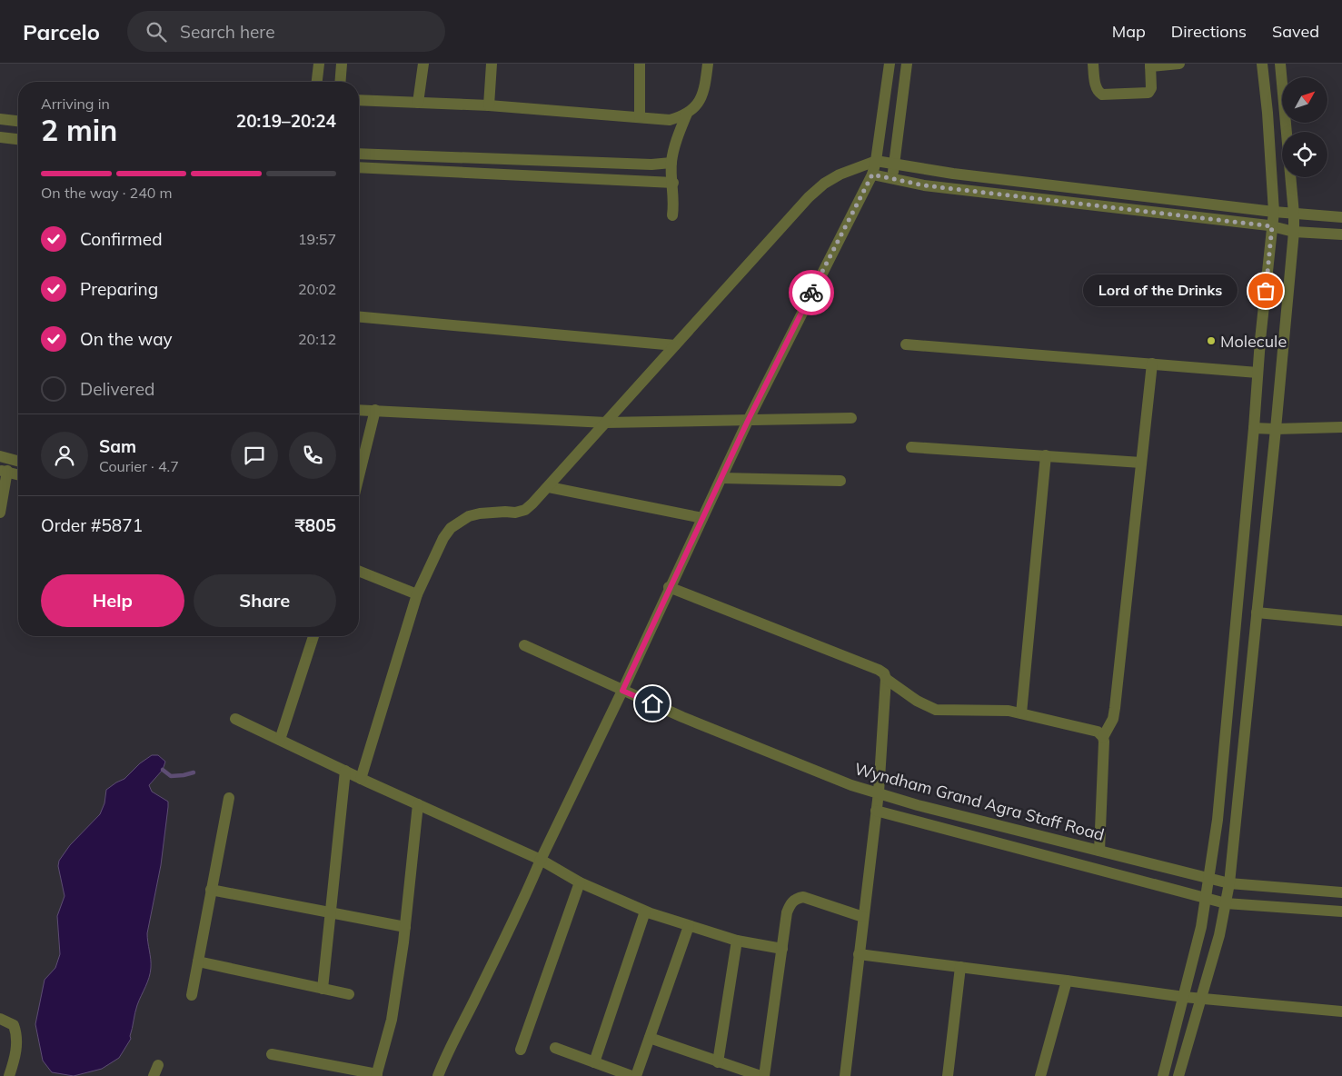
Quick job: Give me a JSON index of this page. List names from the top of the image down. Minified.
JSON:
{"streets":{"street":["Wyndham Grand Agra Staff Road"]},"places":["Lord of the Drinks","Molecule"],"north":"top right","page":{"header":"Parcelo","search":"Search here","nav":["Map","Directions","Saved"],"heading":["2 min","Arriving in","20:19–20:24"],"panel":["Sam","Courier · 4.7","Order #5871","₹805"],"bar":"On the way · 240 m","list":[["Confirmed","19:57"],["Preparing","20:02"],["On the way","20:12"],"Delivered"],"bubble":"Lord of the Drinks","buttons":["Help","Share"]}}
